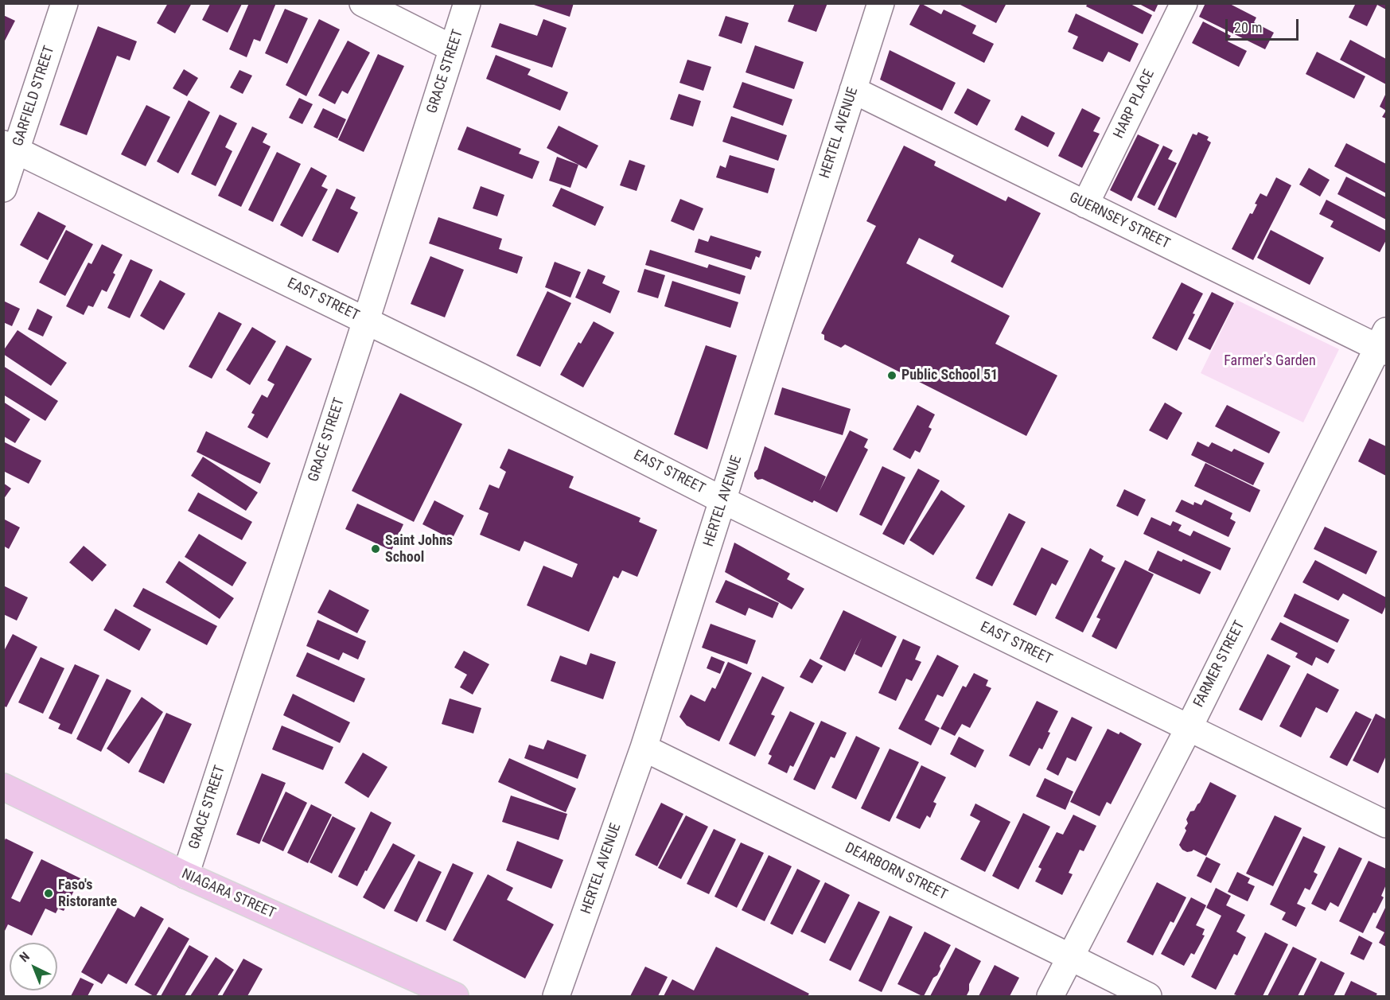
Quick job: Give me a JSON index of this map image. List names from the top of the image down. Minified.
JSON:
{"streets":{"main road":["NIAGARA STREET"],"street":["GRACE STREET","GARFIELD STREET","HARP PLACE","HERTEL AVENUE","GUERNSEY STREET","EAST STREET","FARMER STREET","DEARBORN STREET"]},"crossings":[["GRACE STREET","EAST STREET"],["GRACE STREET","NIAGARA STREET"],["GARFIELD STREET","EAST STREET"],["HARP PLACE","GUERNSEY STREET"],["HERTEL AVENUE","GUERNSEY STREET"],["HERTEL AVENUE","EAST STREET"],["HERTEL AVENUE","DEARBORN STREET"],["GUERNSEY STREET","FARMER STREET"],["EAST STREET","FARMER STREET"],["FARMER STREET","DEARBORN STREET"]],"parks":["Farmer's Garden"],"places":["Public School 51","Saint Johns School","Faso's Ristorante"],"scale_bar":"20 m","north":"top left"}
